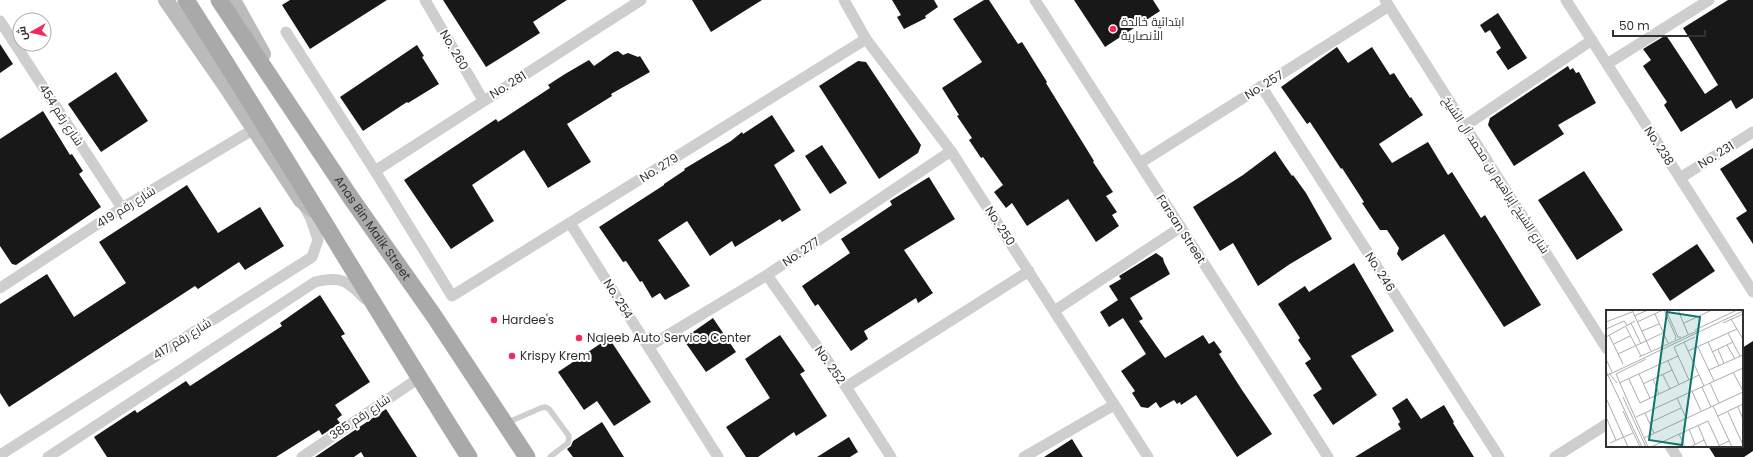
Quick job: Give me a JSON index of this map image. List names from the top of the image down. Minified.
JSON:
{"streets":{"main road":["Anas Bin Malik Street"],"street":["No. 260","No. 281","No. 257","شارع رقم 454","No. 238","No. 231","No. 279","شارع الشيخ إبراهيم بن محمد آل الشيخ","شارع رقم 419","No. 250","Farsan Street","No. 277","No. 246","No. 254","شارع رقم 417","No. 252","شارع رقم 385"]},"crossings":[["No. 260","No. 281"],["No. 281","No. 279"],["No. 257","شارع الشيخ إبراهيم بن محمد آل الشيخ"],["No. 257","Farsan Street"],["No. 257","No. 246"],["شارع رقم 454","شارع رقم 419"],["No. 238","No. 231"],["No. 279","No. 250"],["No. 279","No. 254"],["No. 250","No. 277"],["No. 277","No. 254"],["No. 277","No. 252"]],"places":["ابتدائية خالدة الأنصارية","Hardee's","Najeeb Auto Service Center","Krispy Krem"],"scale_bar":"50 m","north":"left"}
